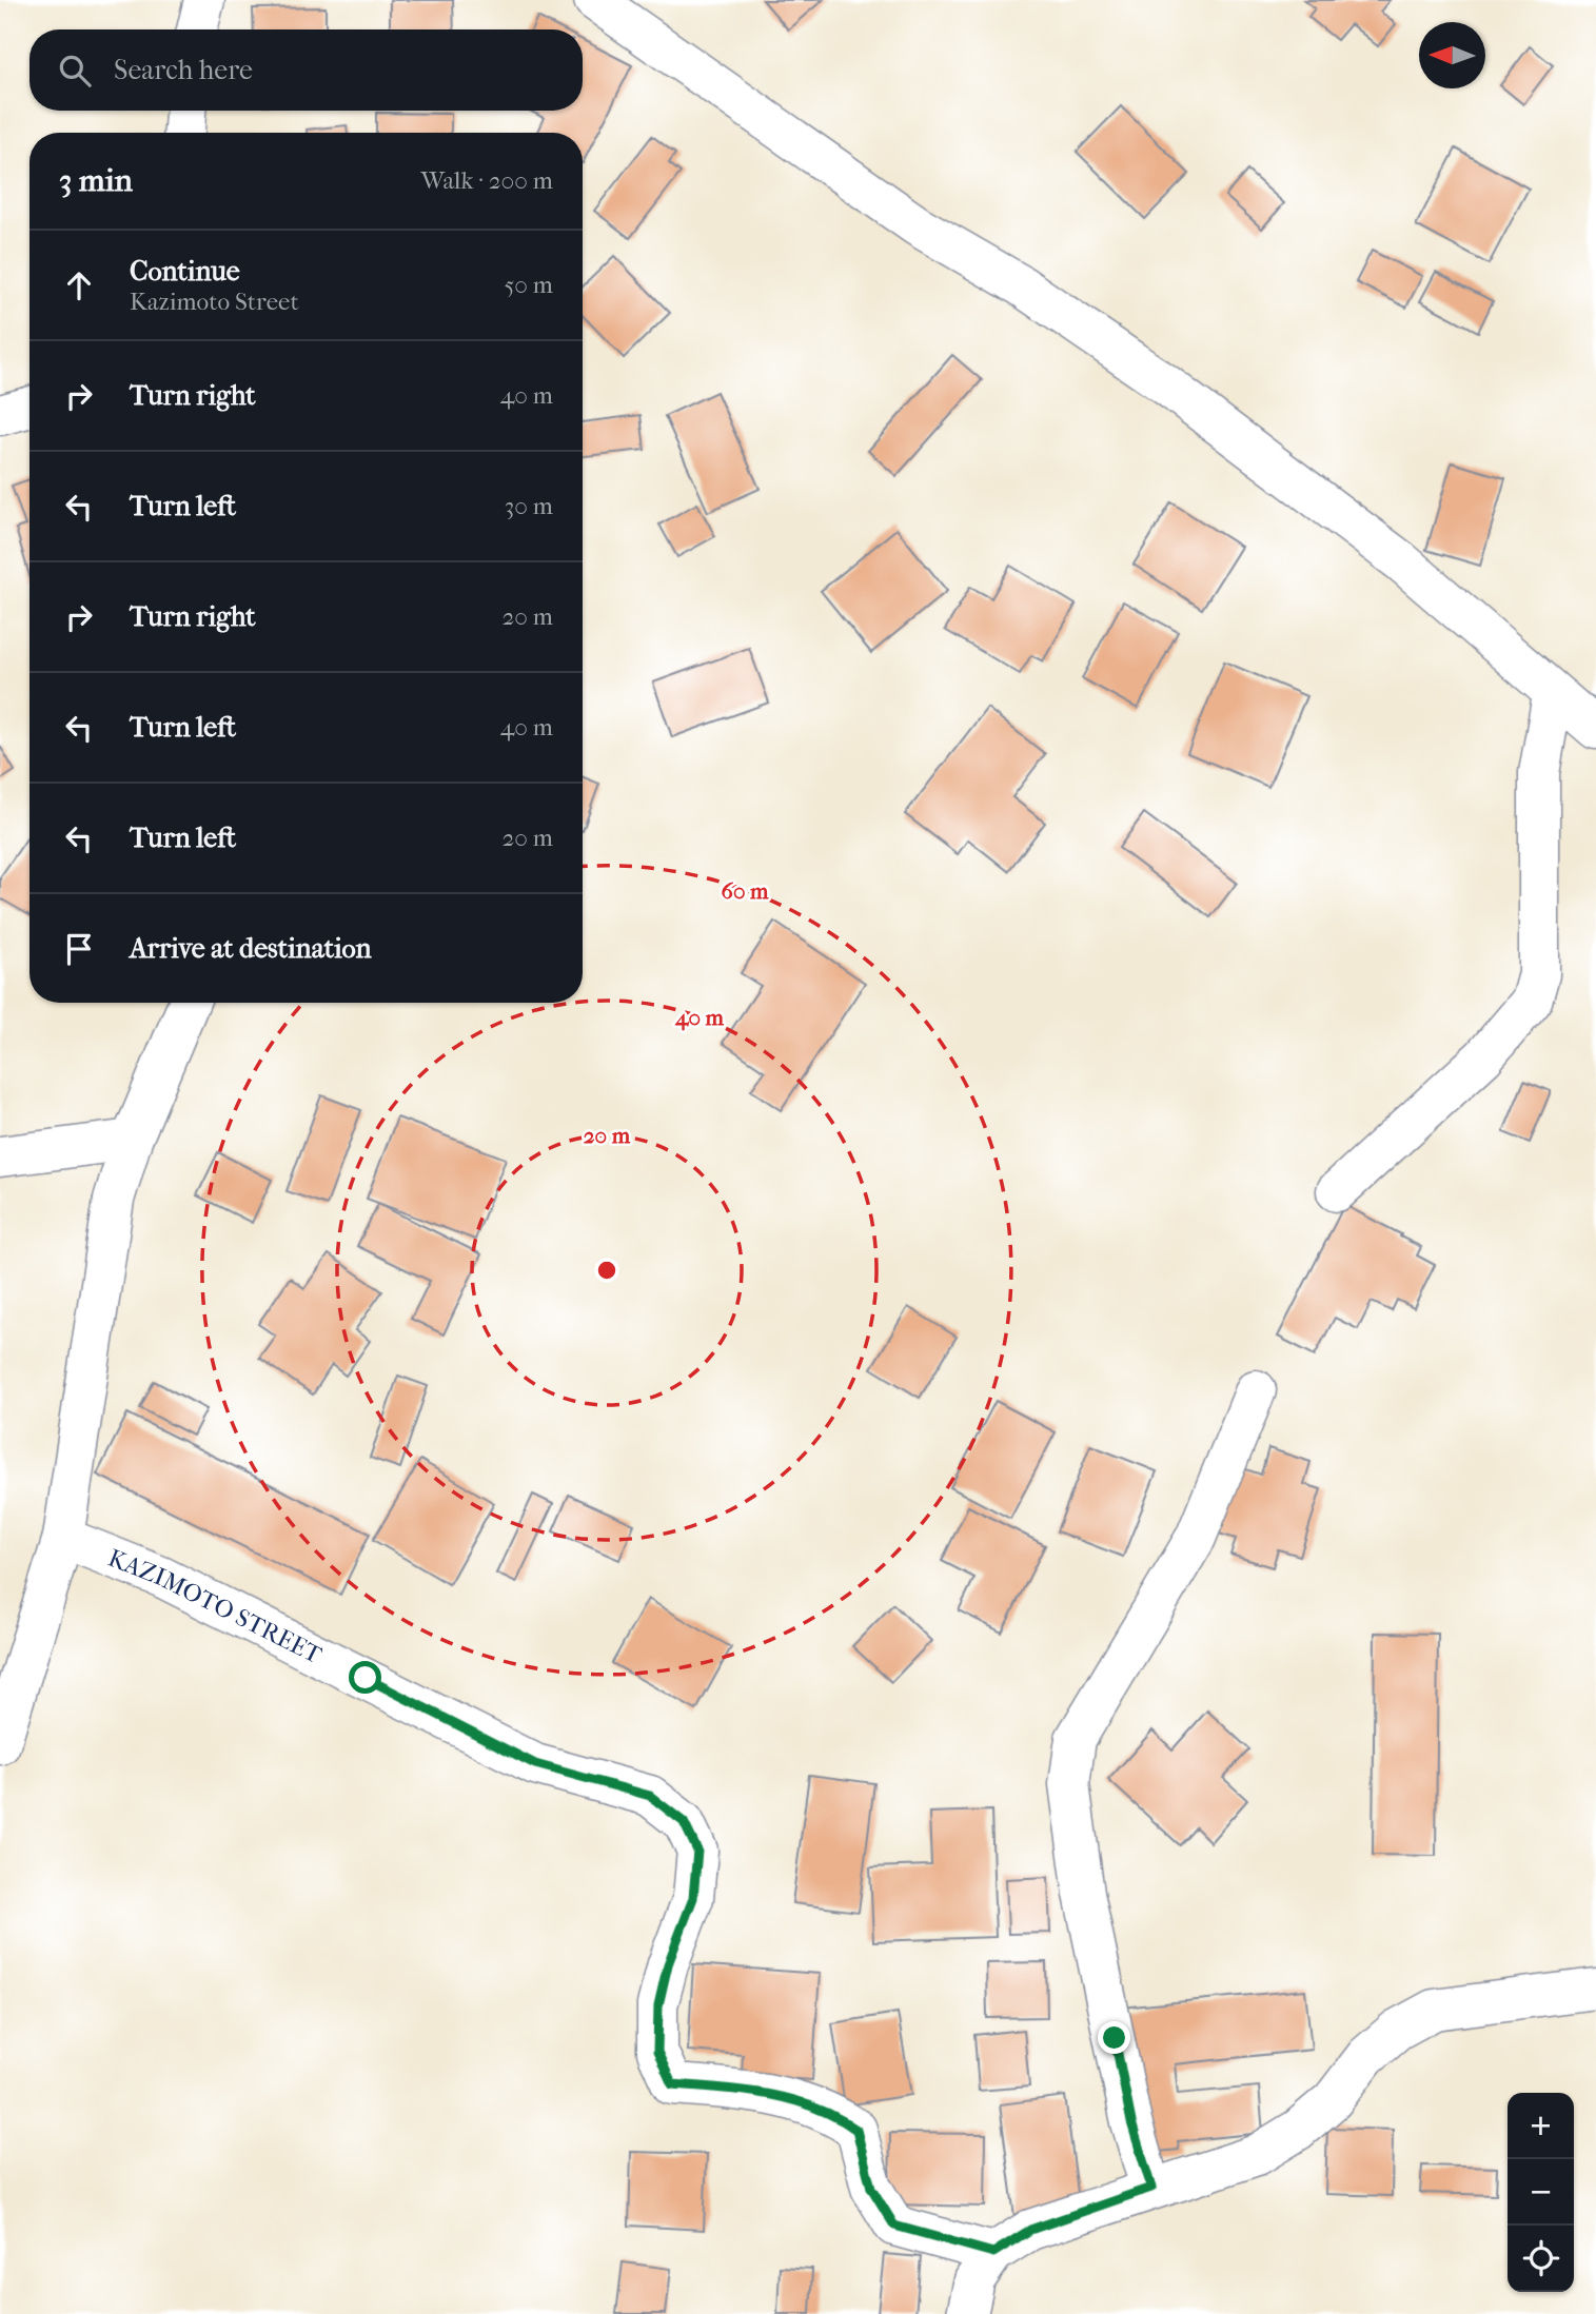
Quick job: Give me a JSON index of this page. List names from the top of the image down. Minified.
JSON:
{"streets":{"street":["KAZIMOTO STREET"]},"north":"left","page":{"search":"Search here","heading":["3 min","Walk · 200 m"],"list":[["Continue","Kazimoto Street","50 m"],["Turn right","40 m"],["Turn left","30 m"],["Turn right","20 m"],["Turn left","40 m"],["Turn left","20 m"],"Arrive at destination"],"map_buttons":["+","−"]},"rings":["60 m","40 m","20 m"]}
